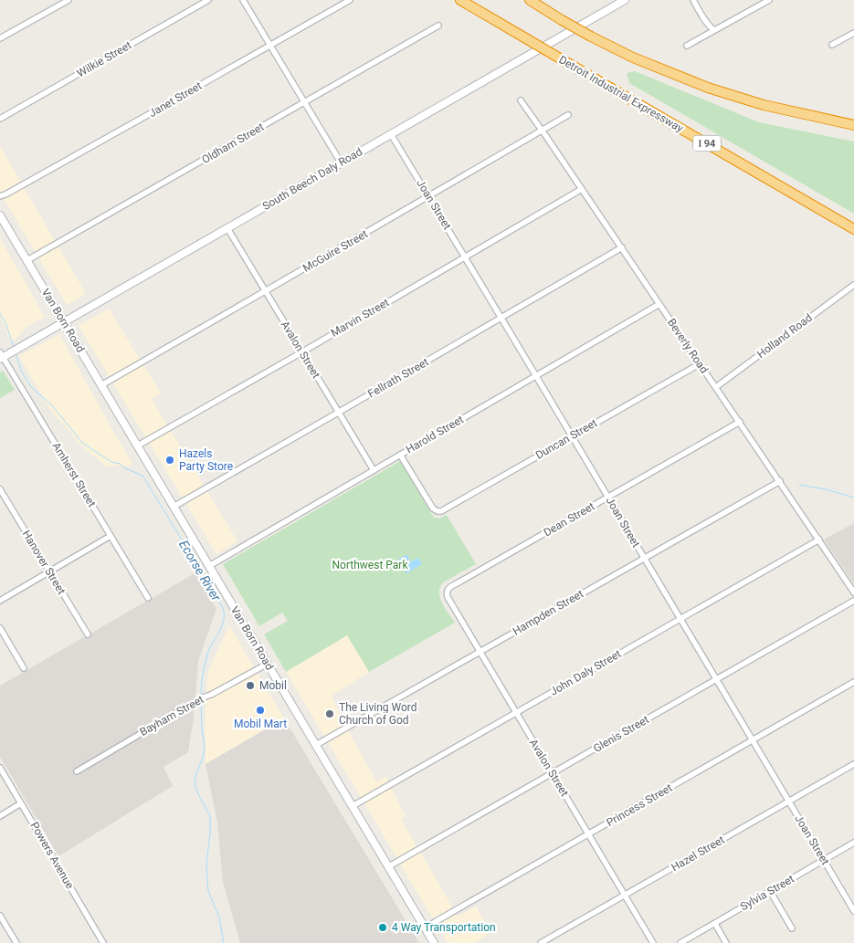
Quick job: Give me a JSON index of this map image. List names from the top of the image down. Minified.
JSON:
{"streets":{"highway":["Detroit Industrial Expressway","I 94"],"main road":["South Beech Daly Road","Van Born Road"],"street":["Wilkie Street","Janet Street","Oldham Street","Joan Street","McGuire Street","Marvin Street","Holland Road","Beverly Road","Avalon Street","Fellrath Street","Harold Street","Duncan Street","Amherst Street","Dean Street","Hanover Street","Hampden Street","John Daly Street","Bayham Street","Glenis Street","Princess Street","Hazel Street","Powers Avenue","Sylvia Street"]},"crossings":[["Oldham Street","Van Born Road"],["South Beech Daly Road","Joan Street"],["South Beech Daly Road","Van Born Road"],["South Beech Daly Road","Avalon Street"],["South Beech Daly Road","Amherst Street"],["Joan Street","McGuire Street"],["Joan Street","Marvin Street"],["Joan Street","Fellrath Street"],["Joan Street","Harold Street"],["Joan Street","Duncan Street"],["Joan Street","Dean Street"],["Joan Street","Hampden Street"],["Joan Street","John Daly Street"],["Joan Street","Glenis Street"],["Joan Street","Princess Street"],["Joan Street","Hazel Street"],["Joan Street","Sylvia Street"],["McGuire Street","Van Born Road"],["McGuire Street","Beverly Road"],["McGuire Street","Avalon Street"],["Marvin Street","Van Born Road"],["Marvin Street","Beverly Road"],["Marvin Street","Avalon Street"],["Van Born Road","Fellrath Street"],["Van Born Road","Harold Street"],["Van Born Road","Hampden Street"],["Van Born Road","John Daly Street"],["Van Born Road","Bayham Street"],["Van Born Road","Glenis Street"],["Van Born Road","Princess Street"],["Holland Road","Beverly Road"],["Beverly Road","Fellrath Street"],["Beverly Road","Harold Street"],["Beverly Road","Duncan Street"],["Beverly Road","Dean Street"],["Beverly Road","Hampden Street"],["Beverly Road","John Daly Street"],["Avalon Street","Fellrath Street"],["Avalon Street","Harold Street"],["Avalon Street","Dean Street"],["Avalon Street","Hampden Street"],["Avalon Street","John Daly Street"],["Avalon Street","Glenis Street"],["Avalon Street","Princess Street"],["Avalon Street","Hazel Street"],["Harold Street","Duncan Street"]],"water":["Ecorse River"],"parks":["Northwest Park"],"places":["Hazels Party Store","Mobil","Mobil Mart","The Living Word Church of God","4 Way Transportation"]}
